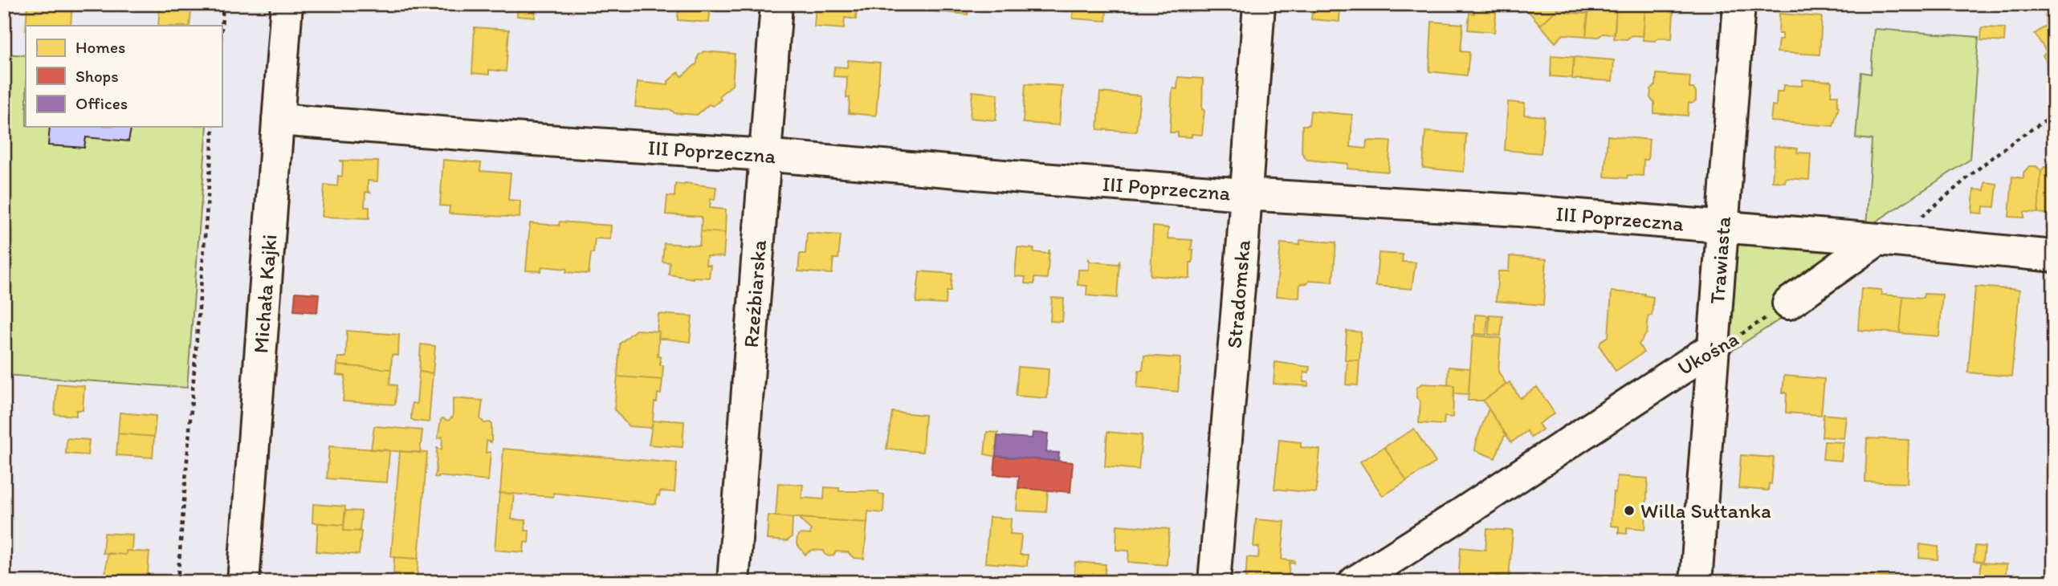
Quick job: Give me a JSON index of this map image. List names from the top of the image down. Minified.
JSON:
{"streets":{"street":["III Poprzeczna","Trawiasta","Michała Kajki","Rzeźbiarska","Stradomska","Ukośna"]},"crossings":[["III Poprzeczna","Trawiasta"],["III Poprzeczna","Michała Kajki"],["III Poprzeczna","Rzeźbiarska"],["III Poprzeczna","Stradomska"],["Trawiasta","Ukośna"]],"places":["Willa Sułtanka"],"legend":["Homes","Shops","Offices"]}
